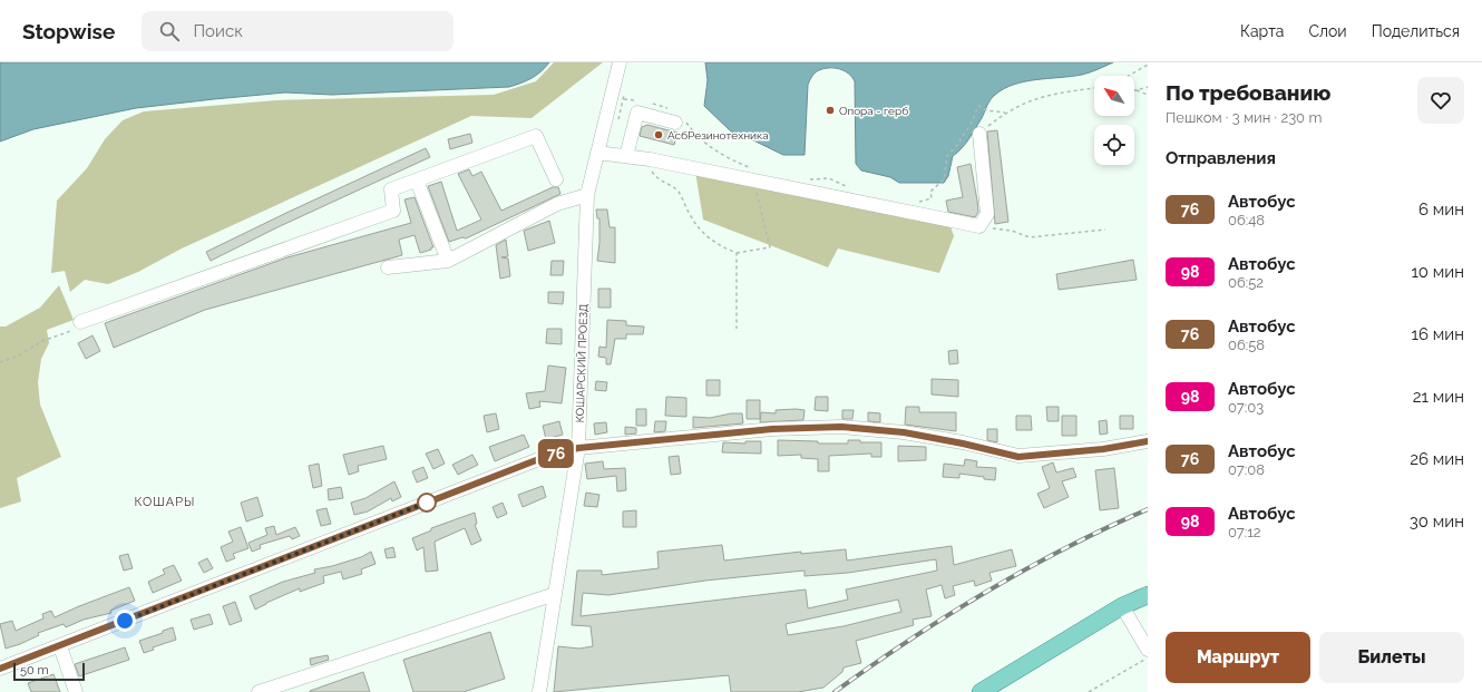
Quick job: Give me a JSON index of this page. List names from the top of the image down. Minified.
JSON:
{"streets":{"street":["КОШАРСКИЙ ПРОЕЗД"]},"districts":["КОШАРЫ"],"places":["Опора - герб","АсбРезинотехника"],"lines":["bus line 76"],"scale_bar":"50 m","north":"top left","page":{"header":"Stopwise","search":"Поиск","nav":["Карта","Слои","Поделиться"],"on_map":"76","heading":[["По требованию","Пешком · 3 мин · 230 m"],"Отправления"],"list":[{"mark":"76","name":"Автобус","note":"06:48","value":"6 мин"},{"mark":"98","name":"Автобус","note":"06:52","value":"10 мин"},{"mark":"76","name":"Автобус","note":"06:58","value":"16 мин"},{"mark":"98","name":"Автобус","note":"07:03","value":"21 мин"},{"mark":"76","name":"Автобус","note":"07:08","value":"26 мин"},{"mark":"98","name":"Автобус","note":"07:12","value":"30 мин"}],"buttons":["Маршрут","Билеты"],"scale":"50 m"}}
